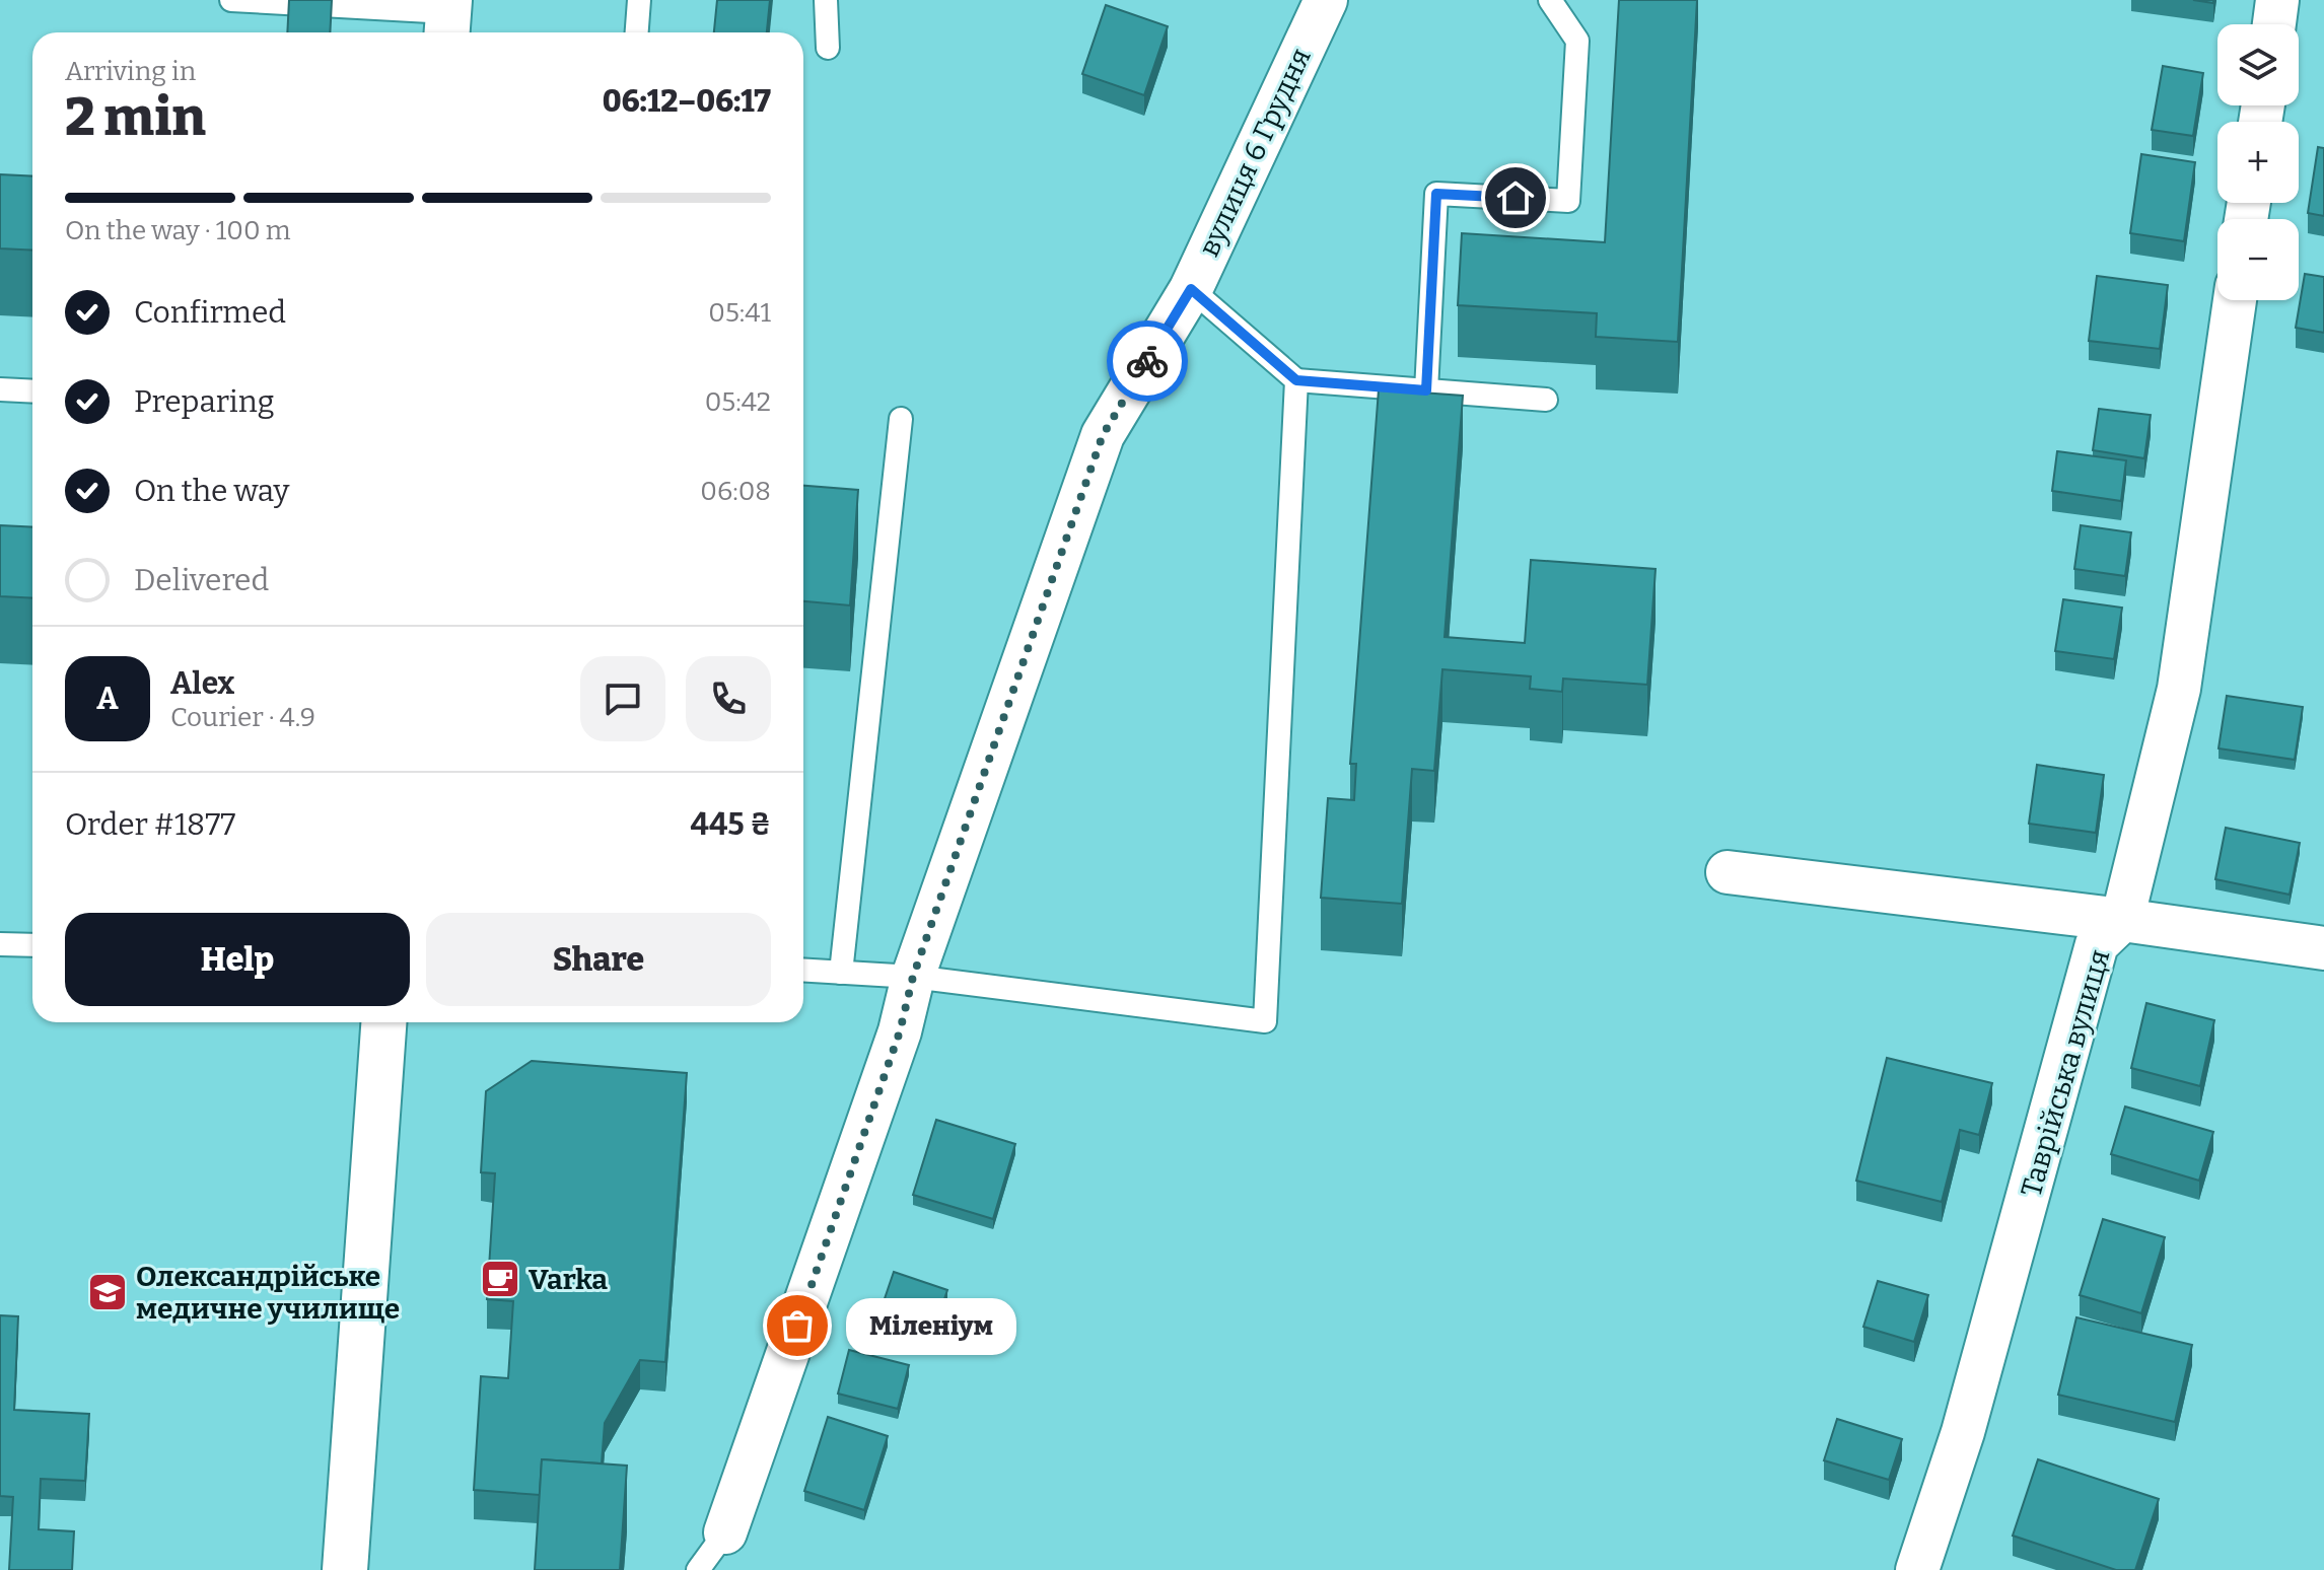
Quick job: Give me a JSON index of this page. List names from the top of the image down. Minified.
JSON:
{"streets":{"street":["вулиця 6 Грудня","Таврійська вулиця"]},"places":{"cafe":["Varka"],"school or university":["Олександрійське медичне училище"],"other":["Міленіум"]},"page":{"map_buttons":["+","−"],"heading":["2 min","Arriving in","06:12–06:17"],"panel":["Alex","Courier · 4.9","Order #1877","445 ₴"],"bar":"On the way · 100 m","list":[["Confirmed","05:41"],["Preparing","05:42"],["On the way","06:08"],"Delivered"],"round":"A","buttons":["Help","Share"],"bubble":"Міленіум"}}
